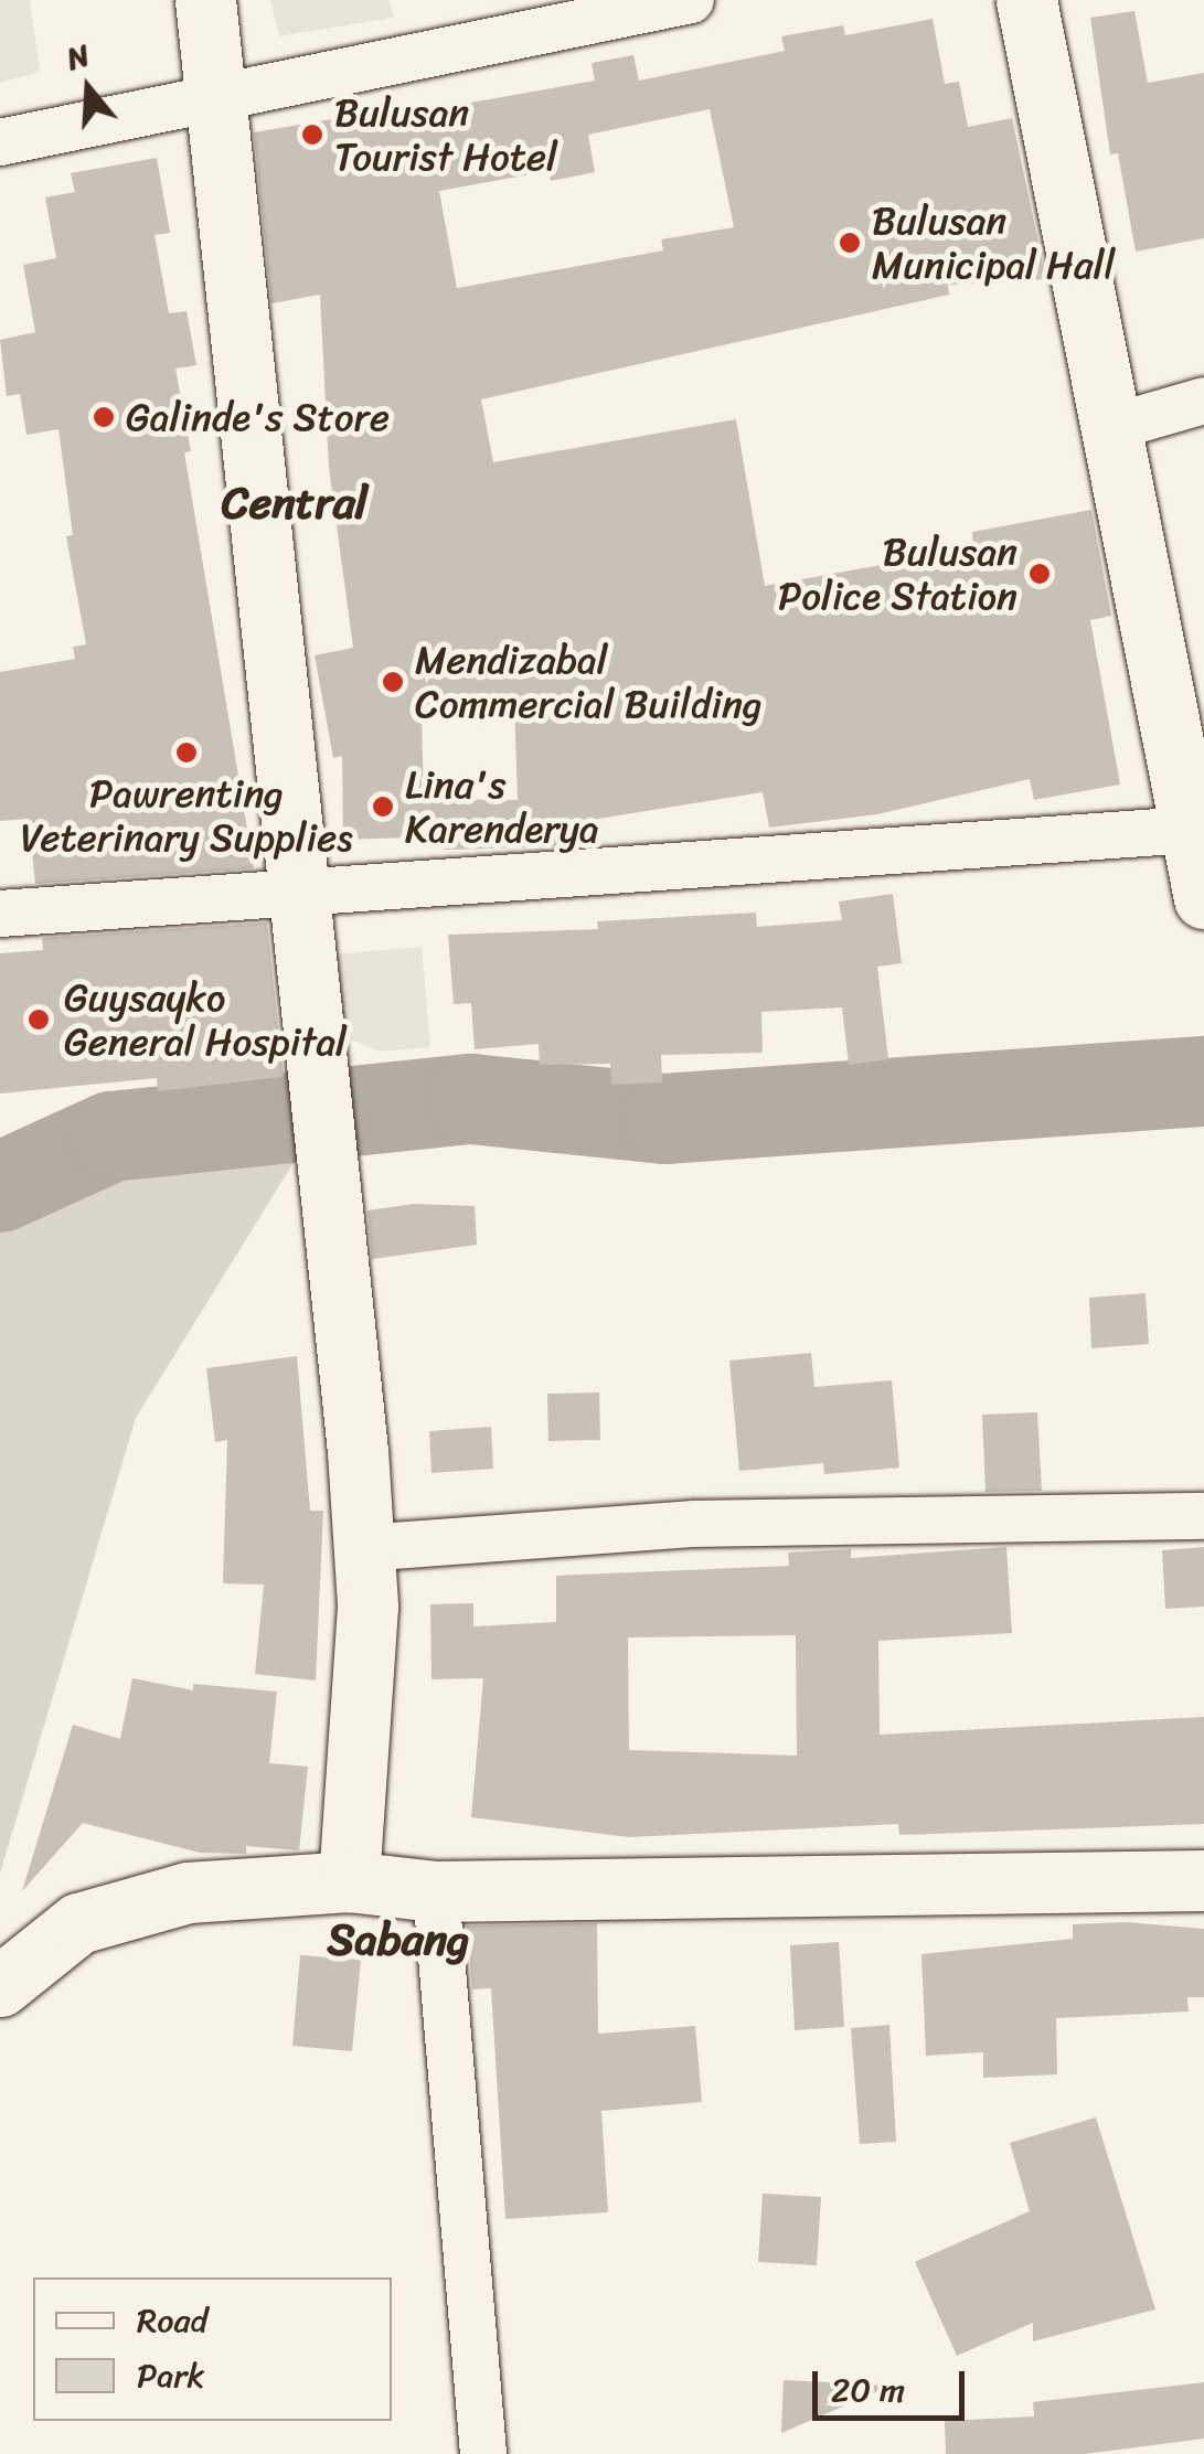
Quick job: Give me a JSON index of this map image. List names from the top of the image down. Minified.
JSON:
{"districts":["Central","Sabang"],"places":["Bulusan Tourist Hotel","Bulusan Municipal Hall","Galinde's Store","Bulusan Police Station","Mendizabal Commercial Building","Pawrenting Veterinary Supplies","Lina's Karenderya","Guysayko General Hospital"],"legend":["Road","Park"],"scale_bar":"20 m","north":"top"}
